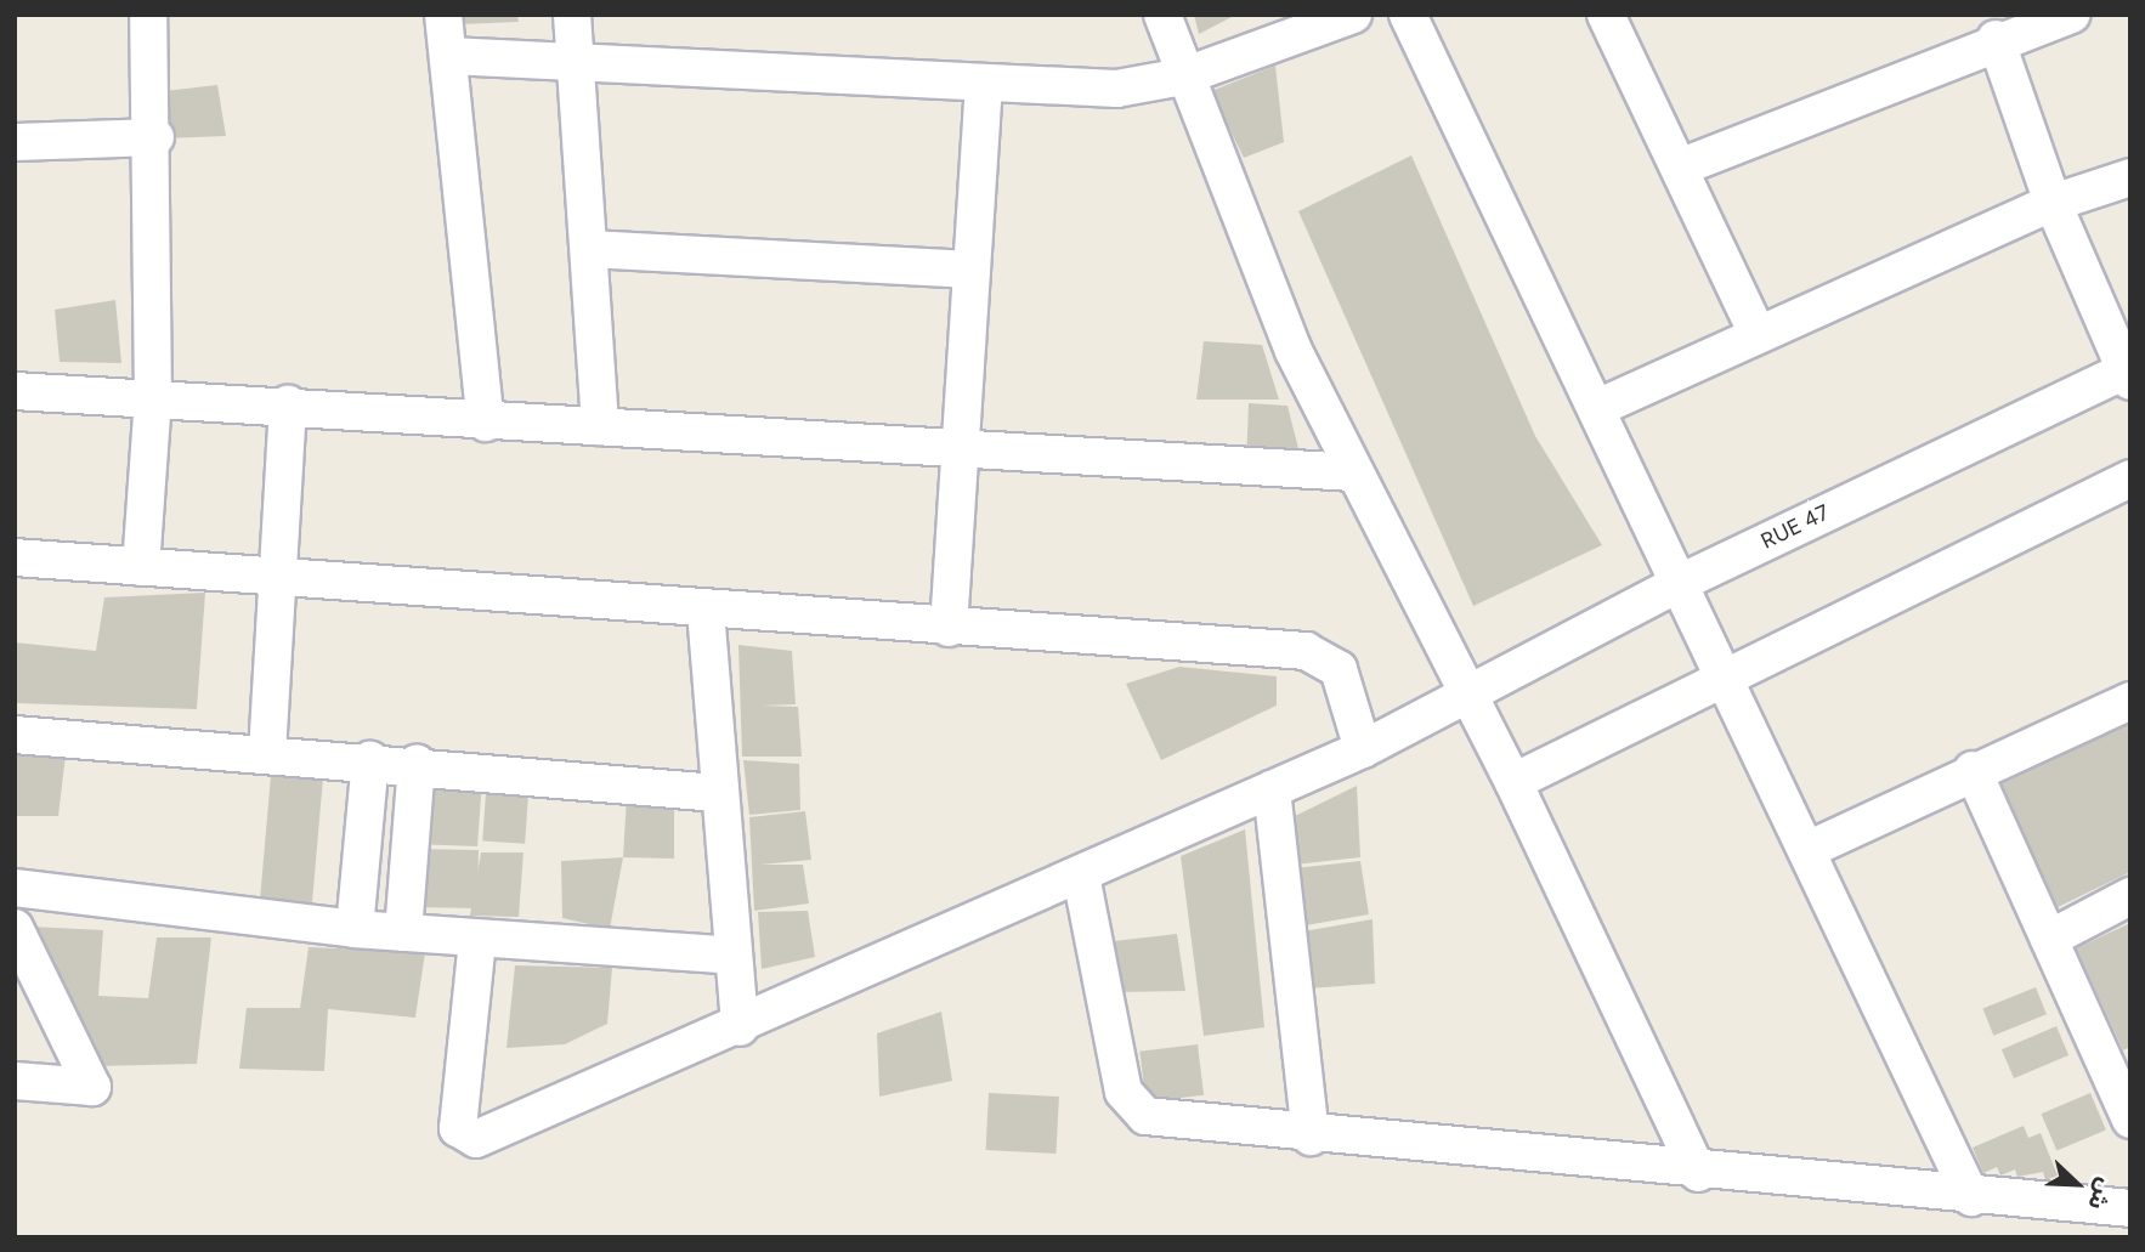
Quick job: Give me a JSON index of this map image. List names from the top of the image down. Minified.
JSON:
{"streets":{"street":["RUE 47"]},"north":"bottom right"}
